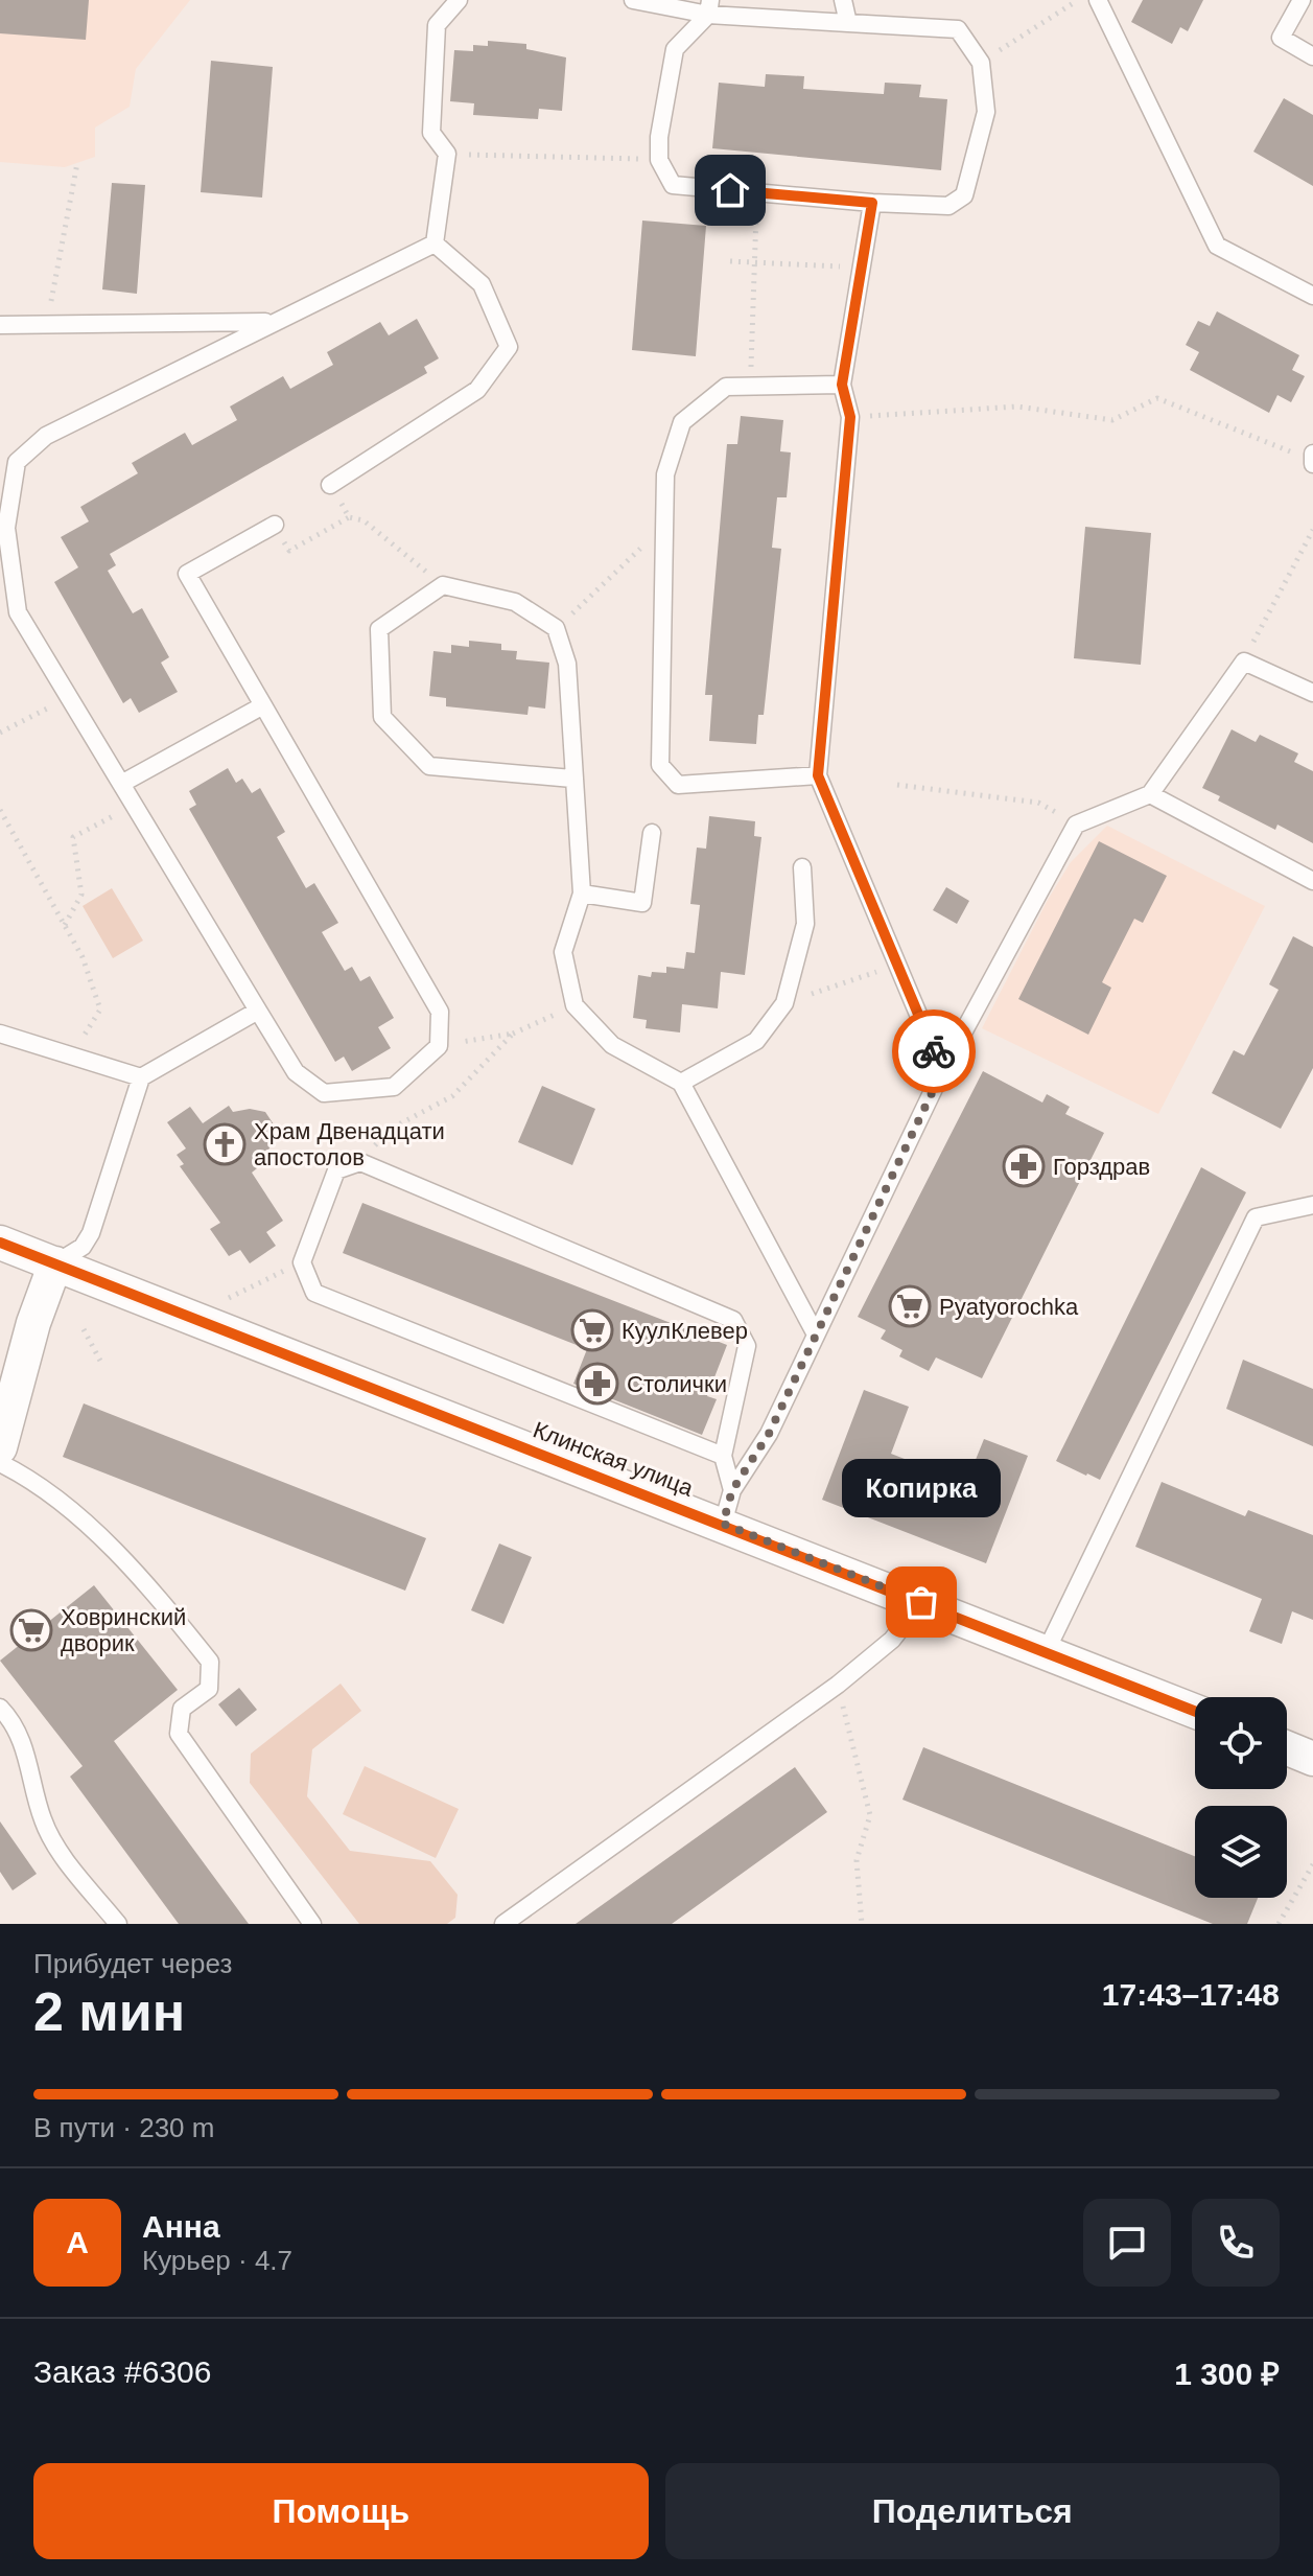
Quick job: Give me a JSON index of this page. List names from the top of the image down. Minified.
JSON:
{"streets":{"street":["Клинская улица"]},"places":{"church":["Храм Двенадцати апостолов"],"pharmacy":["Горздрав","Столички"],"supermarket":["Pyatyorochka","КуулКлевер","Ховринский дворик"],"other":["Копирка"]},"page":{"bubble":"Копирка","heading":["2 мин","Прибудет через","17:43–17:48"],"panel":["Анна","Курьер · 4.7","Заказ #6306","1 300 ₽"],"bar":"В пути · 230 m","round":"А","buttons":["Помощь","Поделиться"]}}
